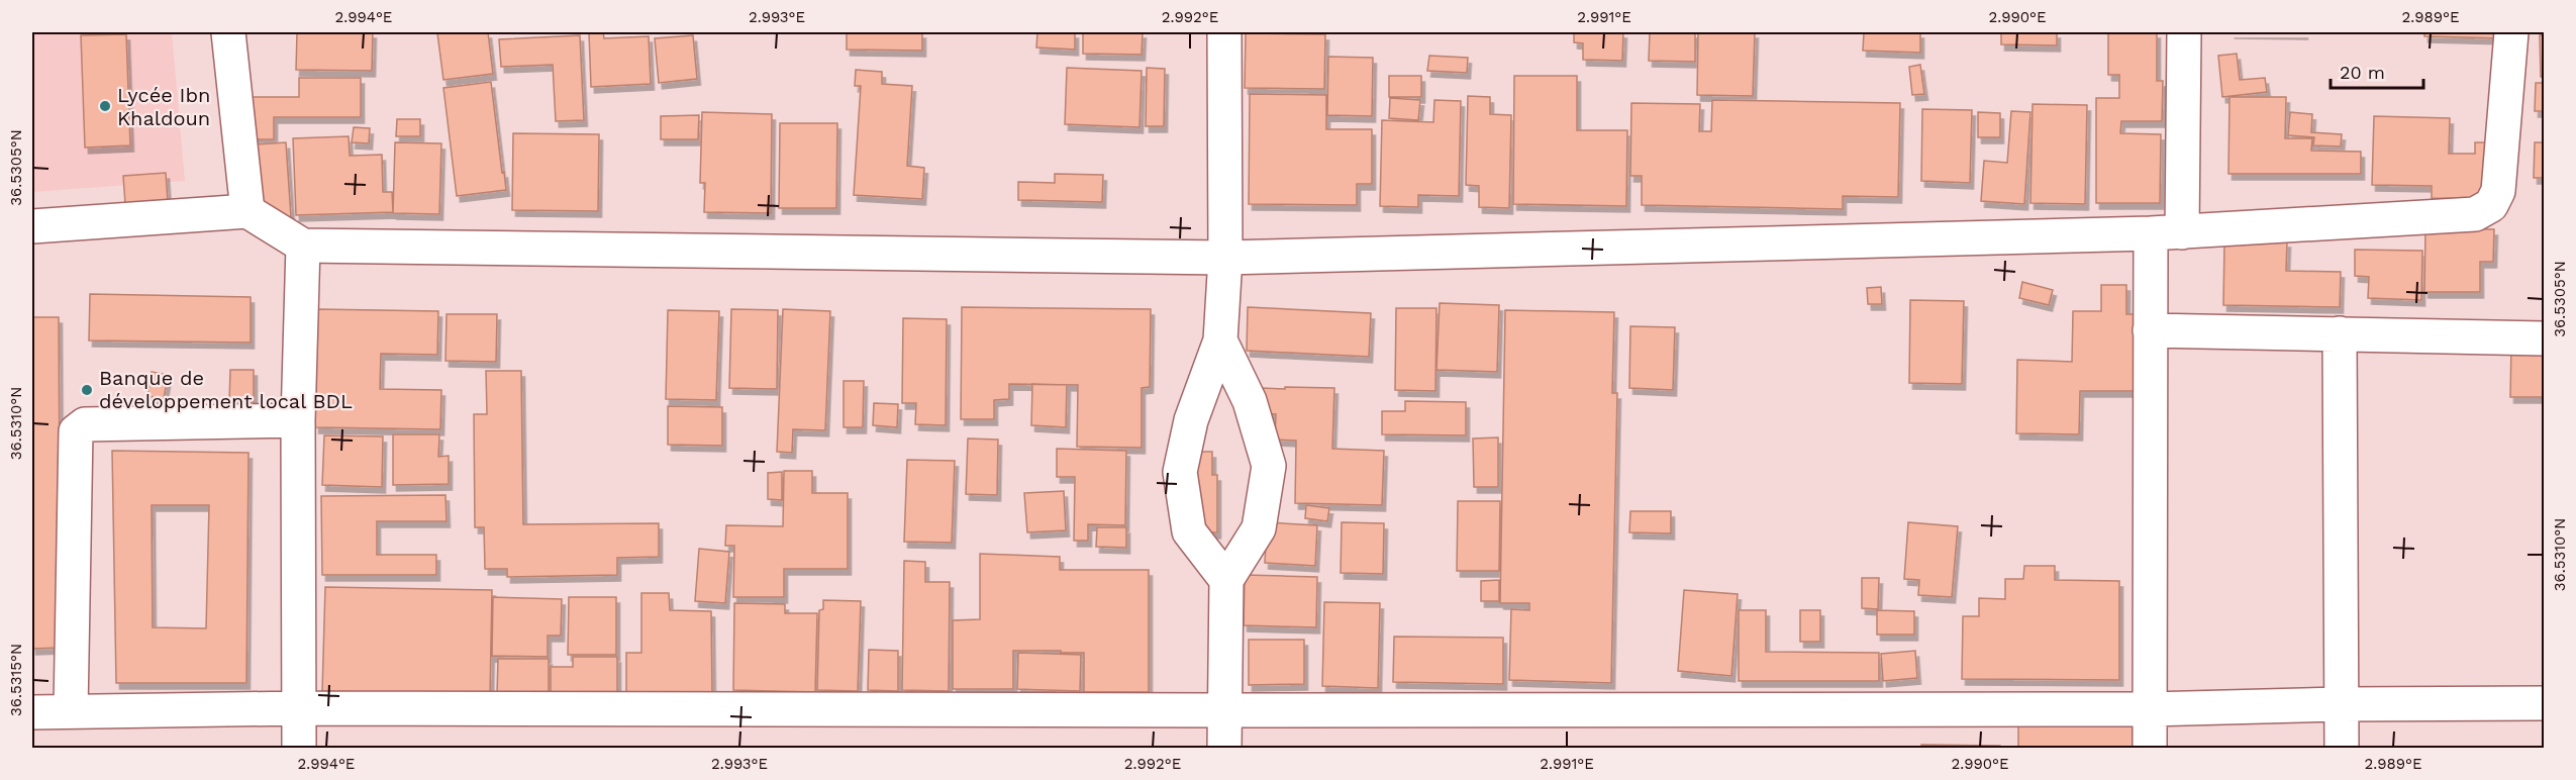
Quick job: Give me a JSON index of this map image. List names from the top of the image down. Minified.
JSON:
{"places":["Lycée Ibn Khaldoun","Banque de développement local BDL"],"scale_bar":"20 m","coordinates":["2.994°E","2.993°E","2.992°E","2.991°E","2.990°E","2.989°E","36.5305°N","36.5310°N","36.5315°N"]}
